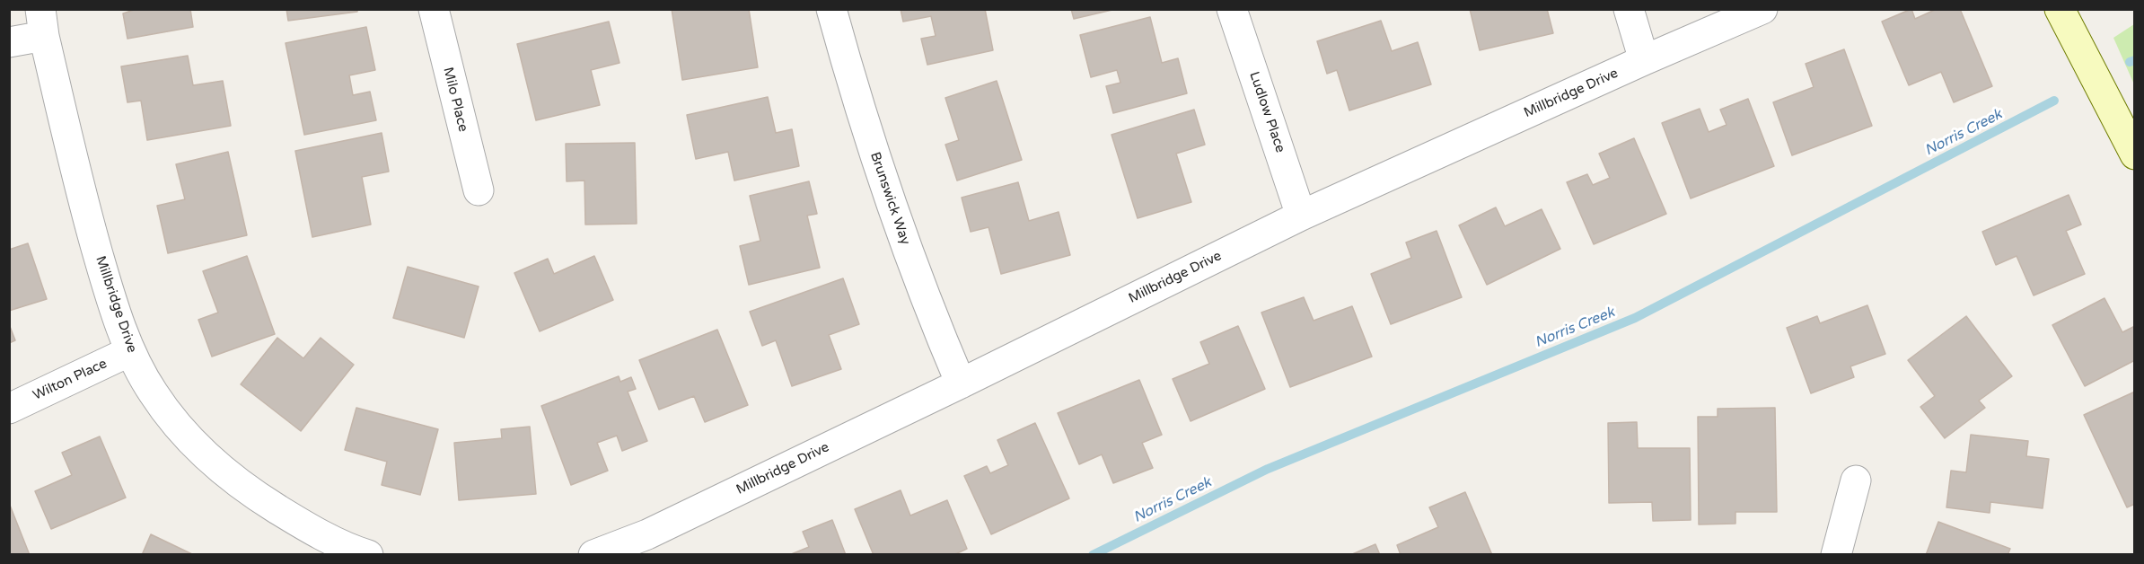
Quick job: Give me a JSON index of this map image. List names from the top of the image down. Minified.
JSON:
{"streets":{"street":["Millbridge Drive","Milo Place","Ludlow Place","Brunswick Way","Wilton Place"]},"crossings":[["Millbridge Drive","Ludlow Place"],["Millbridge Drive","Brunswick Way"],["Millbridge Drive","Wilton Place"]],"water":["Norris Creek"]}
